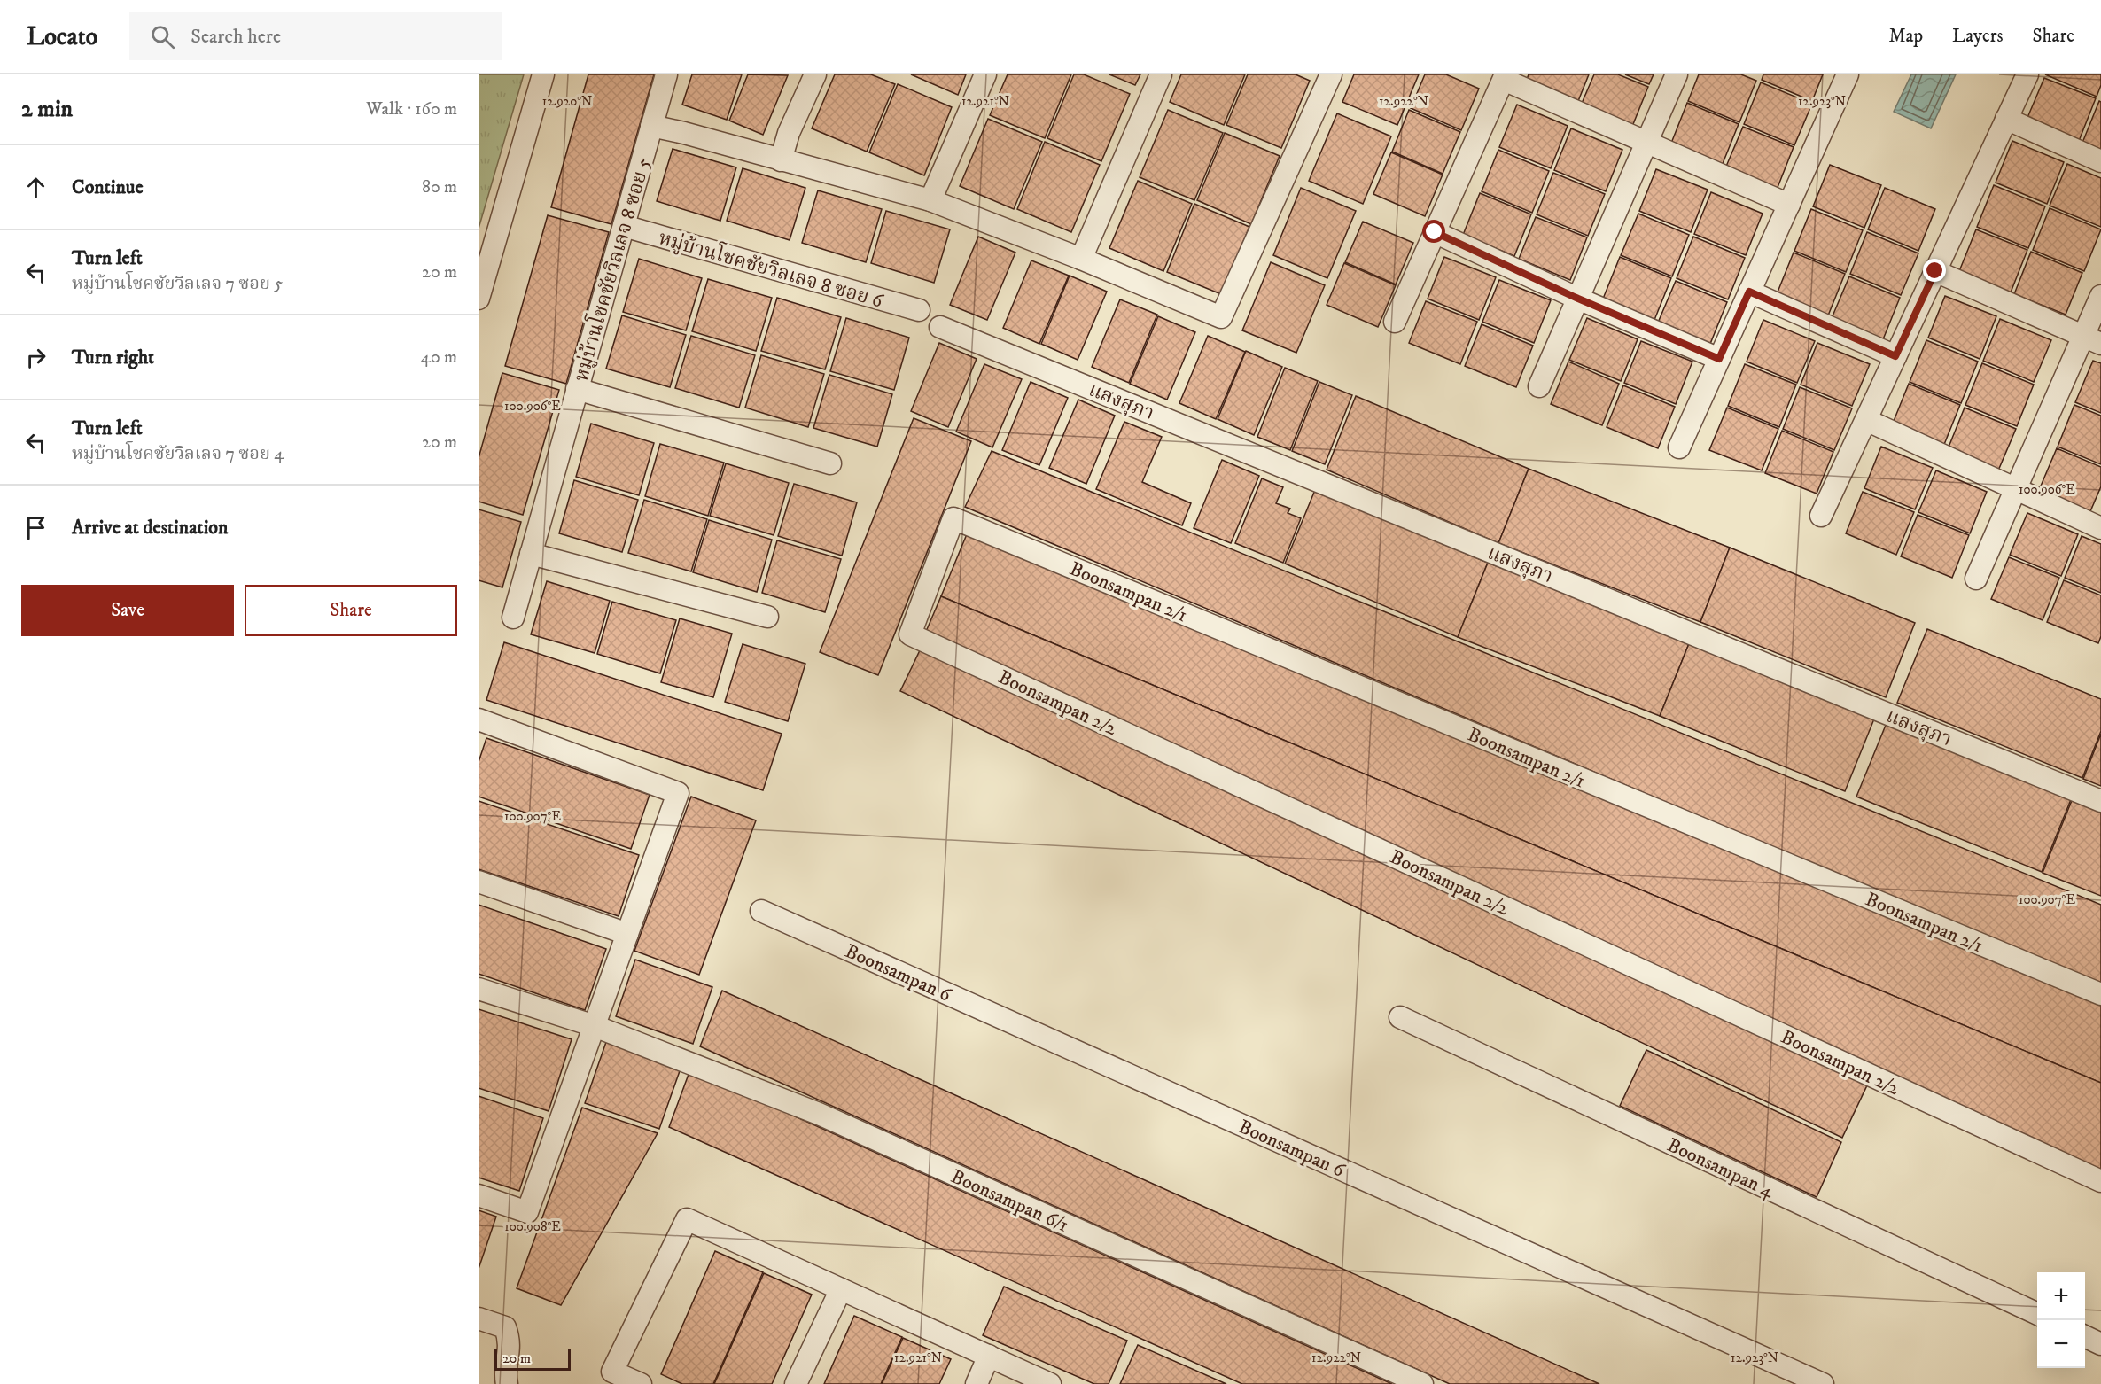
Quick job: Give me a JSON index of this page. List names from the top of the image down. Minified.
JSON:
{"streets":{"street":["หมู่บ้านโชคชัยวิลเลจ 8 ซอย 6","หมู่บ้านโชคชัยวิลเลจ 8 ซอย 5","แสงสุภา","Boonsampan 2/1","Boonsampan 2/2","Boonsampan 6","Boonsampan 4","Boonsampan 6/1"]},"crossings":[["หมู่บ้านโชคชัยวิลเลจ 8 ซอย 6","หมู่บ้านโชคชัยวิลเลจ 8 ซอย 5"],["Boonsampan 2/1","Boonsampan 2/2"]],"scale_bar":"20 m","page":{"header":"Locato","search":"Search here","nav":["Map","Layers","Share"],"heading":["2 min","Walk · 160 m"],"list":[["Continue","80 m"],["Turn left","หมู่บ้านโชคชัยวิลเลจ 7 ซอย 5","20 m"],["Turn right","40 m"],["Turn left","หมู่บ้านโชคชัยวิลเลจ 7 ซอย 4","20 m"],"Arrive at destination"],"buttons":["Save","Share"],"map_buttons":["+","−"],"scale":"20 m"},"coordinates":["12.920°N","12.921°N","12.922°N","12.923°N","100.906°E","100.907°E","100.908°E"]}
